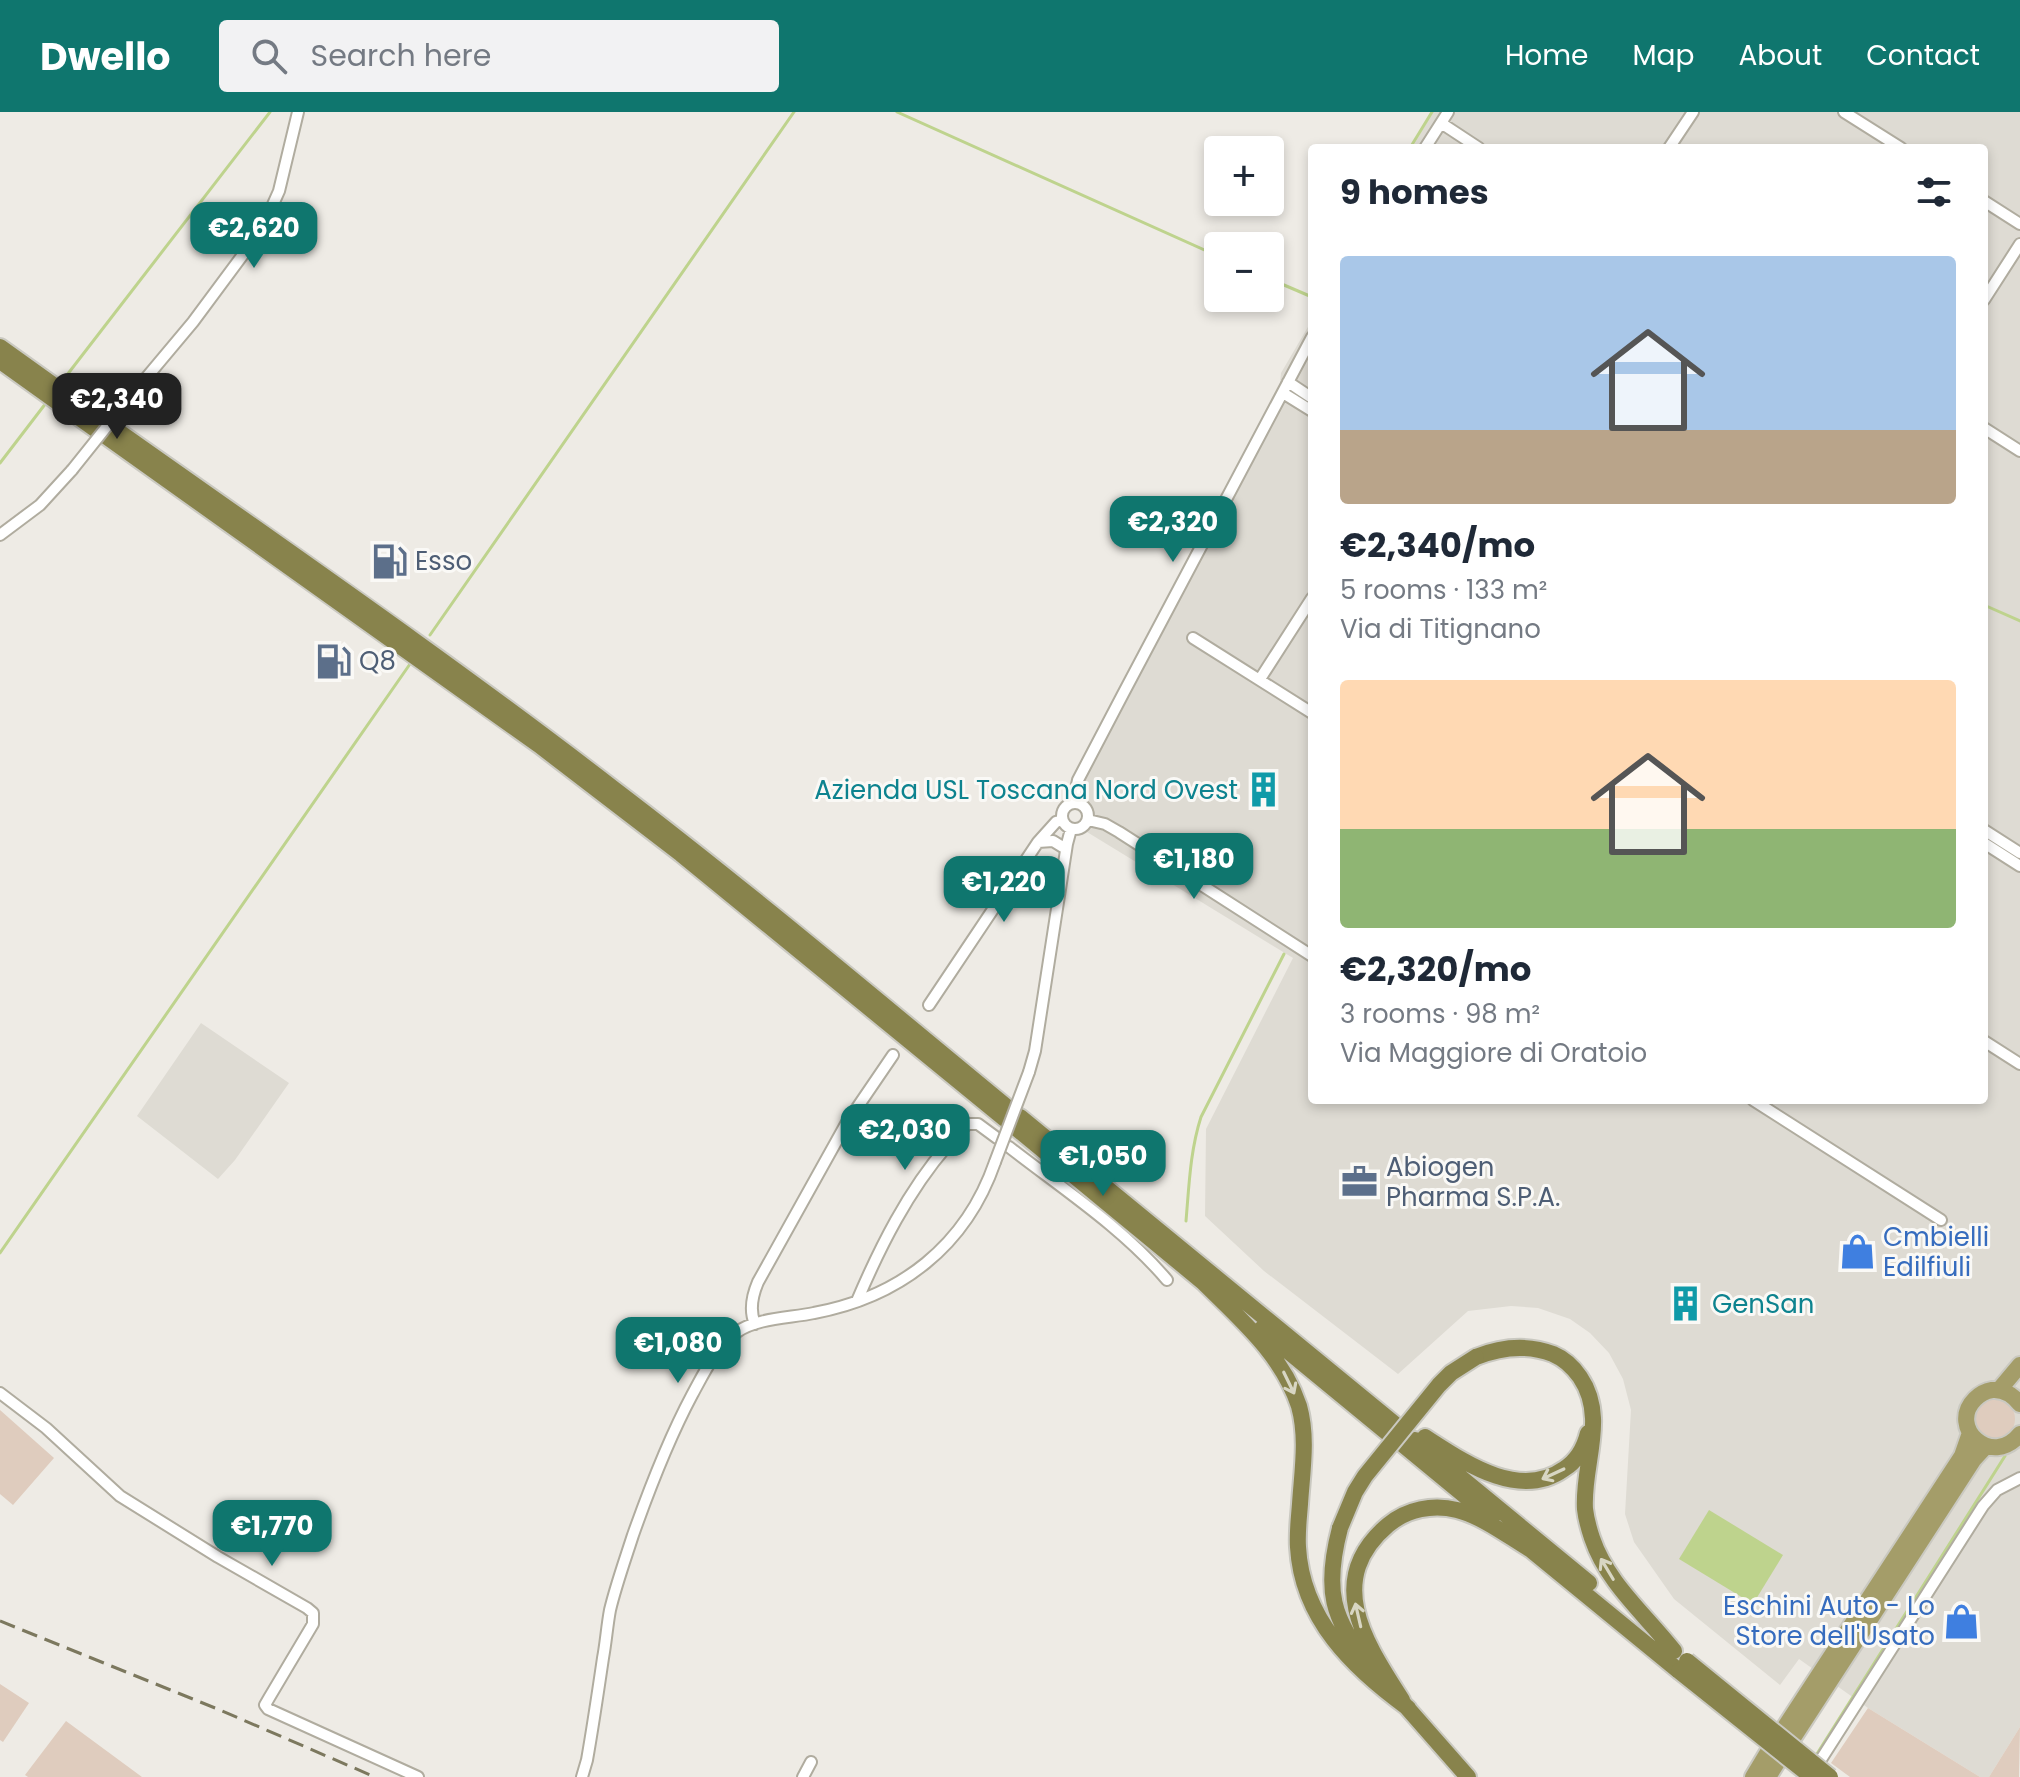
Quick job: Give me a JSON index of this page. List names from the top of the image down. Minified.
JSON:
{"places":{"fuel station":["Esso","Q8"],"building":["Azienda USL Toscana Nord Ovest","GenSan"],"office":["Abiogen Pharma S.P.A."],"shop":["Cmbielli Edilfiuli","Eschini Auto - Lo Store dell'Usato"]},"page":{"header":"Dwello","search":"Search here","nav":["Home","Map","About","Contact"],"map_buttons":["+","−"],"heading":"9 homes","price":["€2,620","€2,340","€2,320","€1,180","€1,220","€2,030","€1,050","€1,080","€1,770"],"list":[{"name":"€2,340/mo","note":"5 rooms · 133 m² · Via di Titignano"},{"name":"€2,320/mo","note":"3 rooms · 98 m² · Via Maggiore di Oratoio"}]}}
